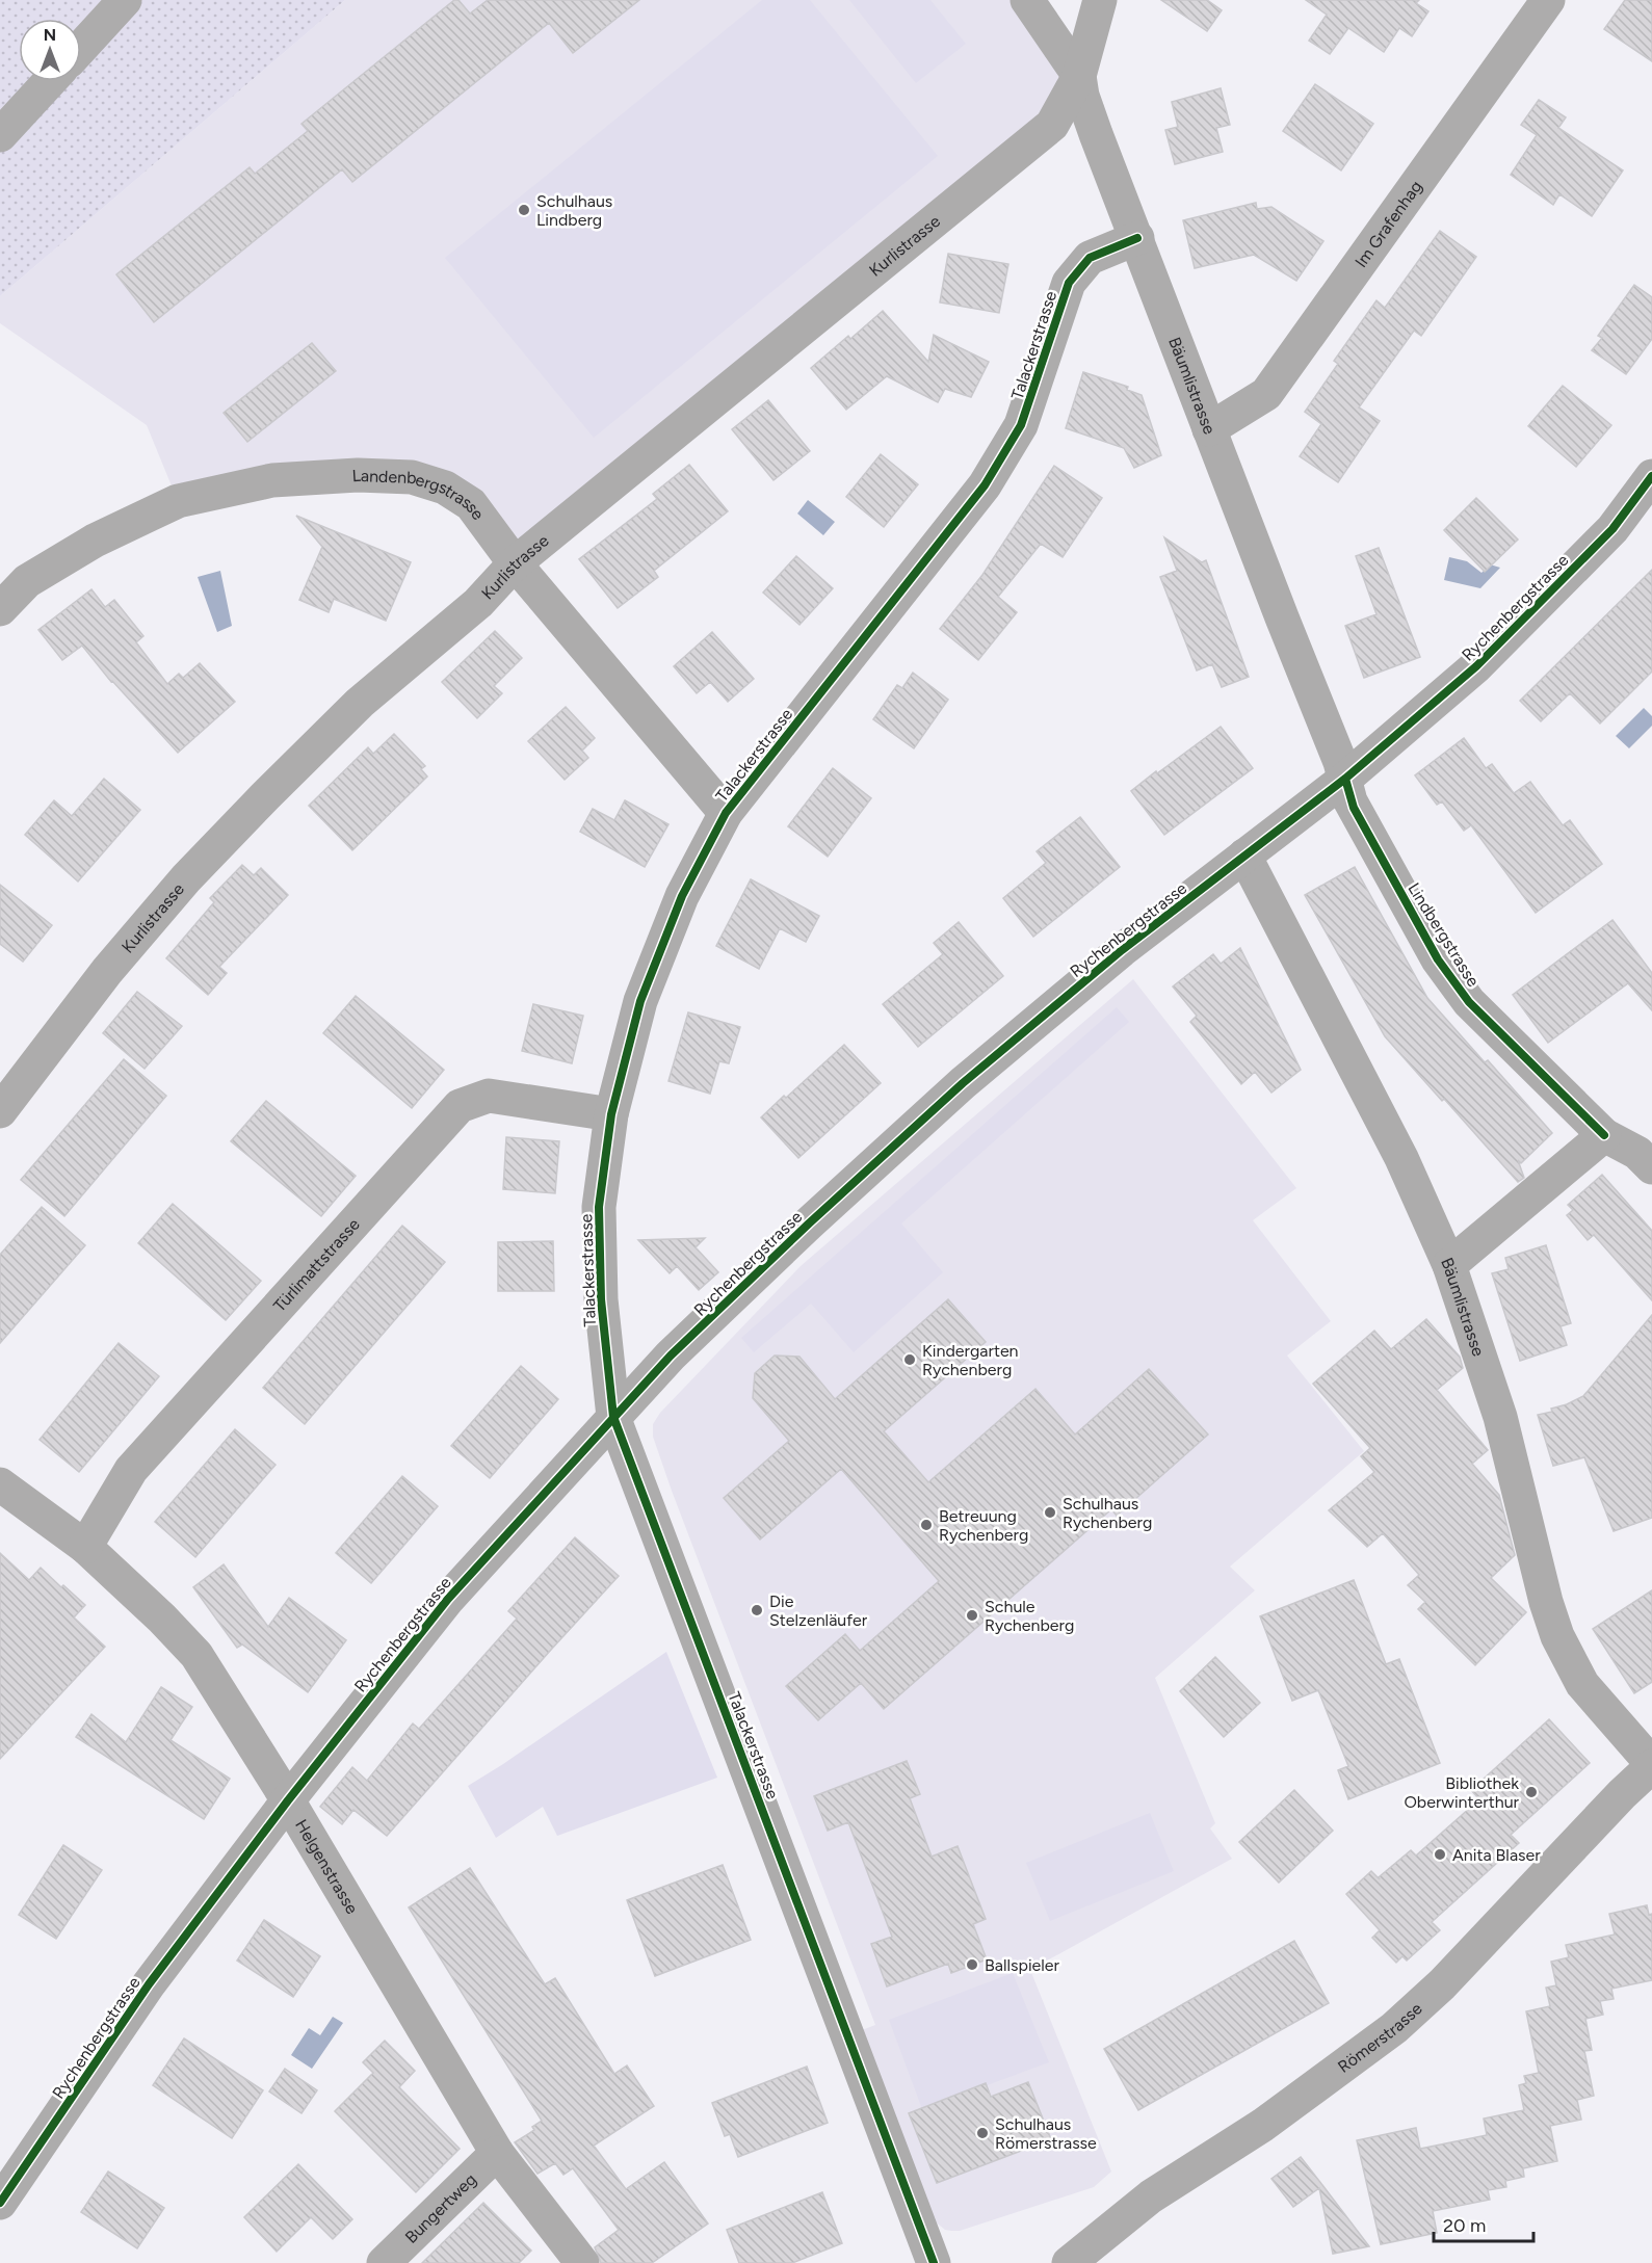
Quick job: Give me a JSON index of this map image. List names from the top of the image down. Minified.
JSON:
{"streets":{"street":["Im Grafenhag","Kurlistrasse","Talackerstrasse","Bäumlistrasse","Landenbergstrasse","Rychenbergstrasse","Lindbergstrasse","Türlimattstrasse","Helgenstrasse","Römerstrasse","Bungertweg"]},"crossings":[["Im Grafenhag","Bäumlistrasse"],["Kurlistrasse","Bäumlistrasse"],["Kurlistrasse","Landenbergstrasse"],["Talackerstrasse","Bäumlistrasse"],["Talackerstrasse","Landenbergstrasse"],["Talackerstrasse","Rychenbergstrasse"],["Talackerstrasse","Türlimattstrasse"],["Bäumlistrasse","Rychenbergstrasse"],["Bäumlistrasse","Lindbergstrasse"],["Bäumlistrasse","Römerstrasse"],["Rychenbergstrasse","Lindbergstrasse"],["Rychenbergstrasse","Helgenstrasse"],["Türlimattstrasse","Helgenstrasse"],["Helgenstrasse","Bungertweg"]],"places":["Schulhaus Lindberg","Kindergarten Rychenberg","Schulhaus Rychenberg","Betreuung Rychenberg","Die Stelzenläufer","Schule Rychenberg","Bibliothek Oberwinterthur","Anita Blaser","Ballspieler","Schulhaus Römerstrasse"],"scale_bar":"20 m","north":"top"}
